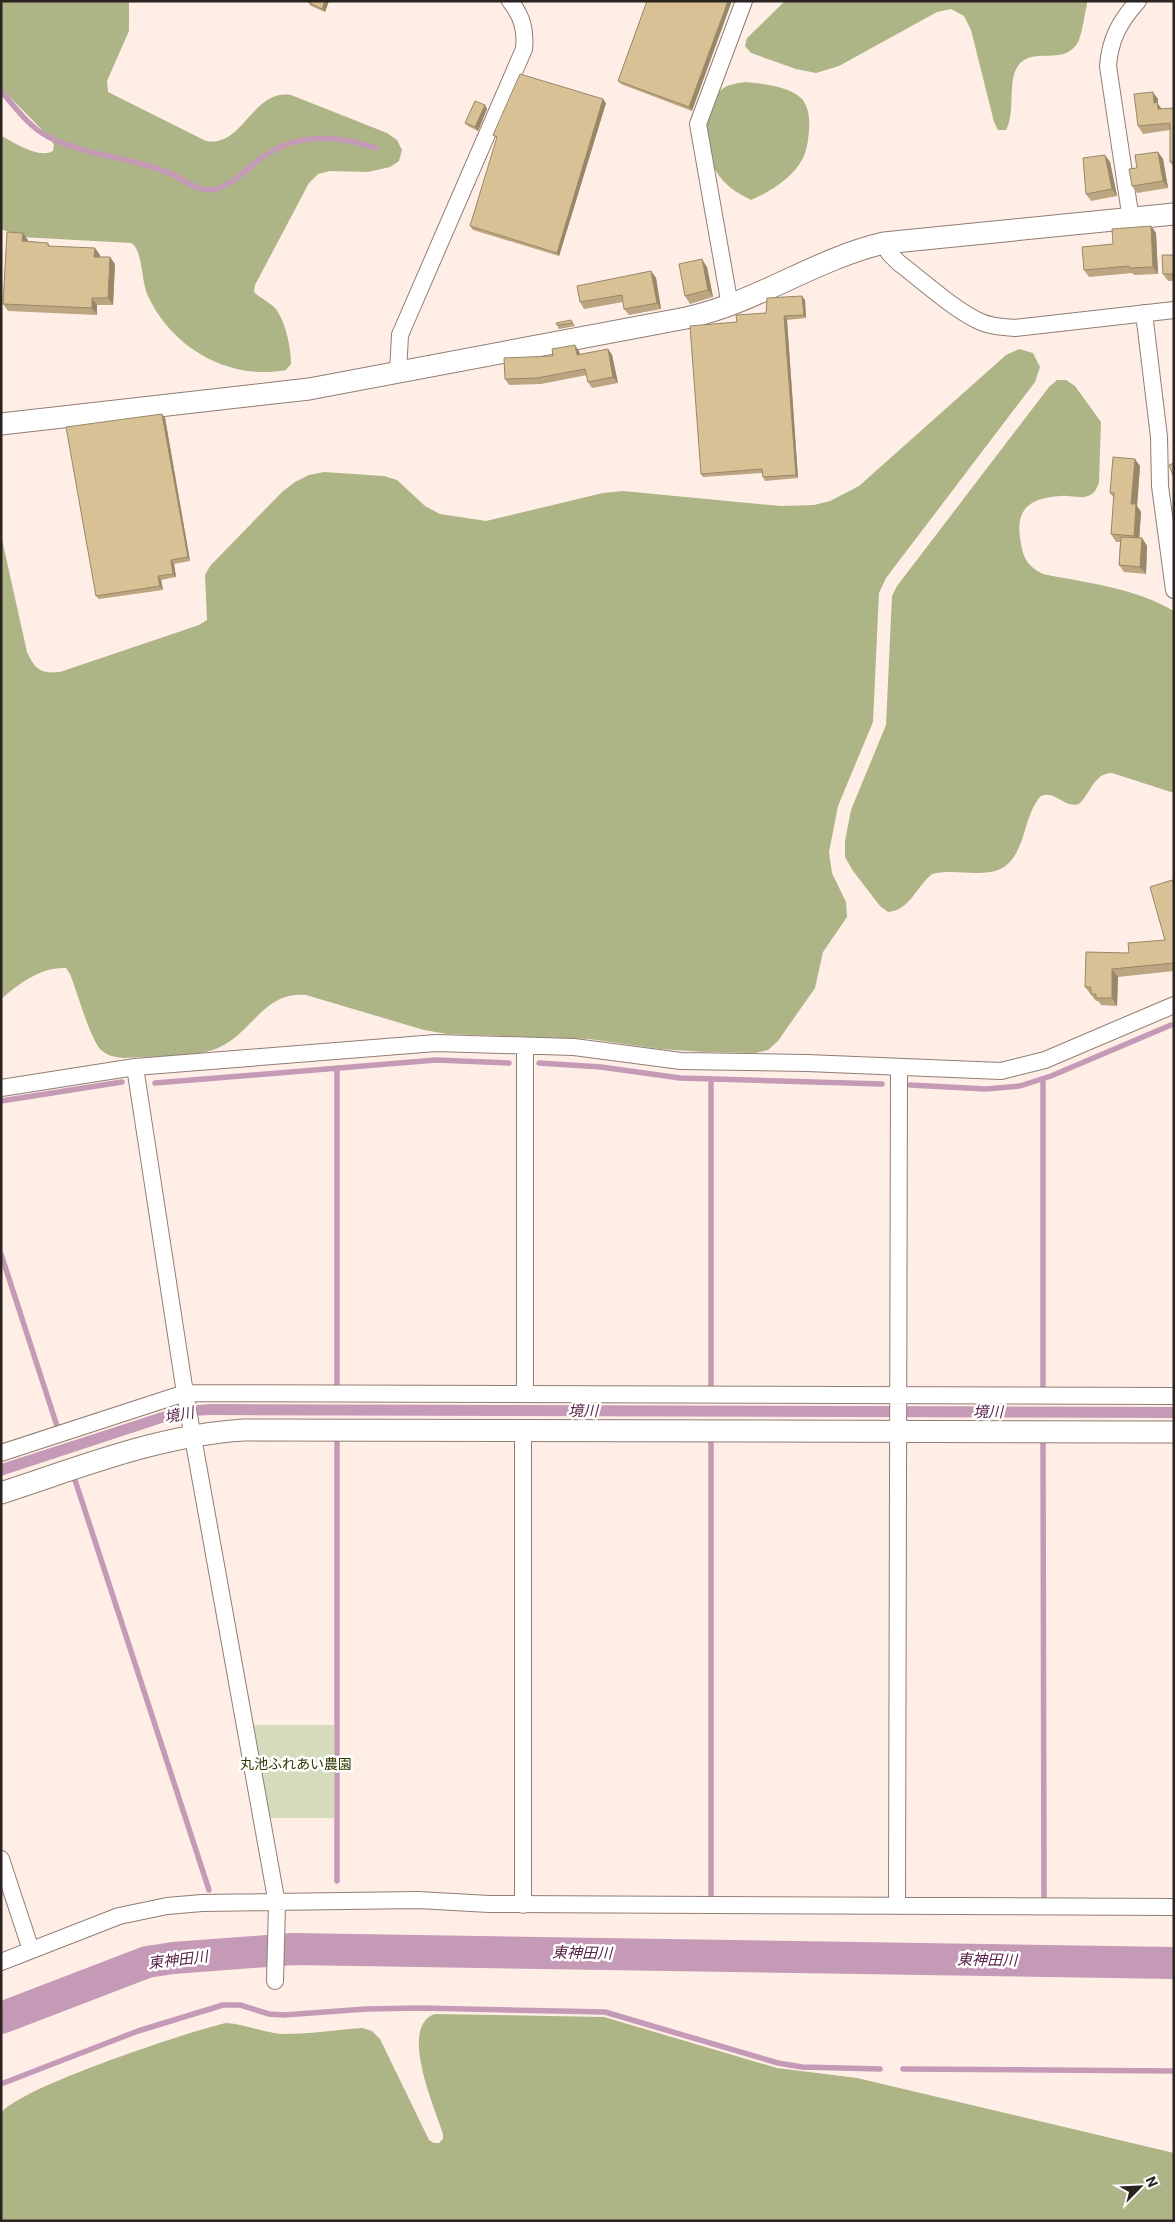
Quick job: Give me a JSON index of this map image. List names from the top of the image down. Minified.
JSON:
{"water":["境川","東神田川"],"parks":["丸池ふれあい農園"],"north":"top right"}
